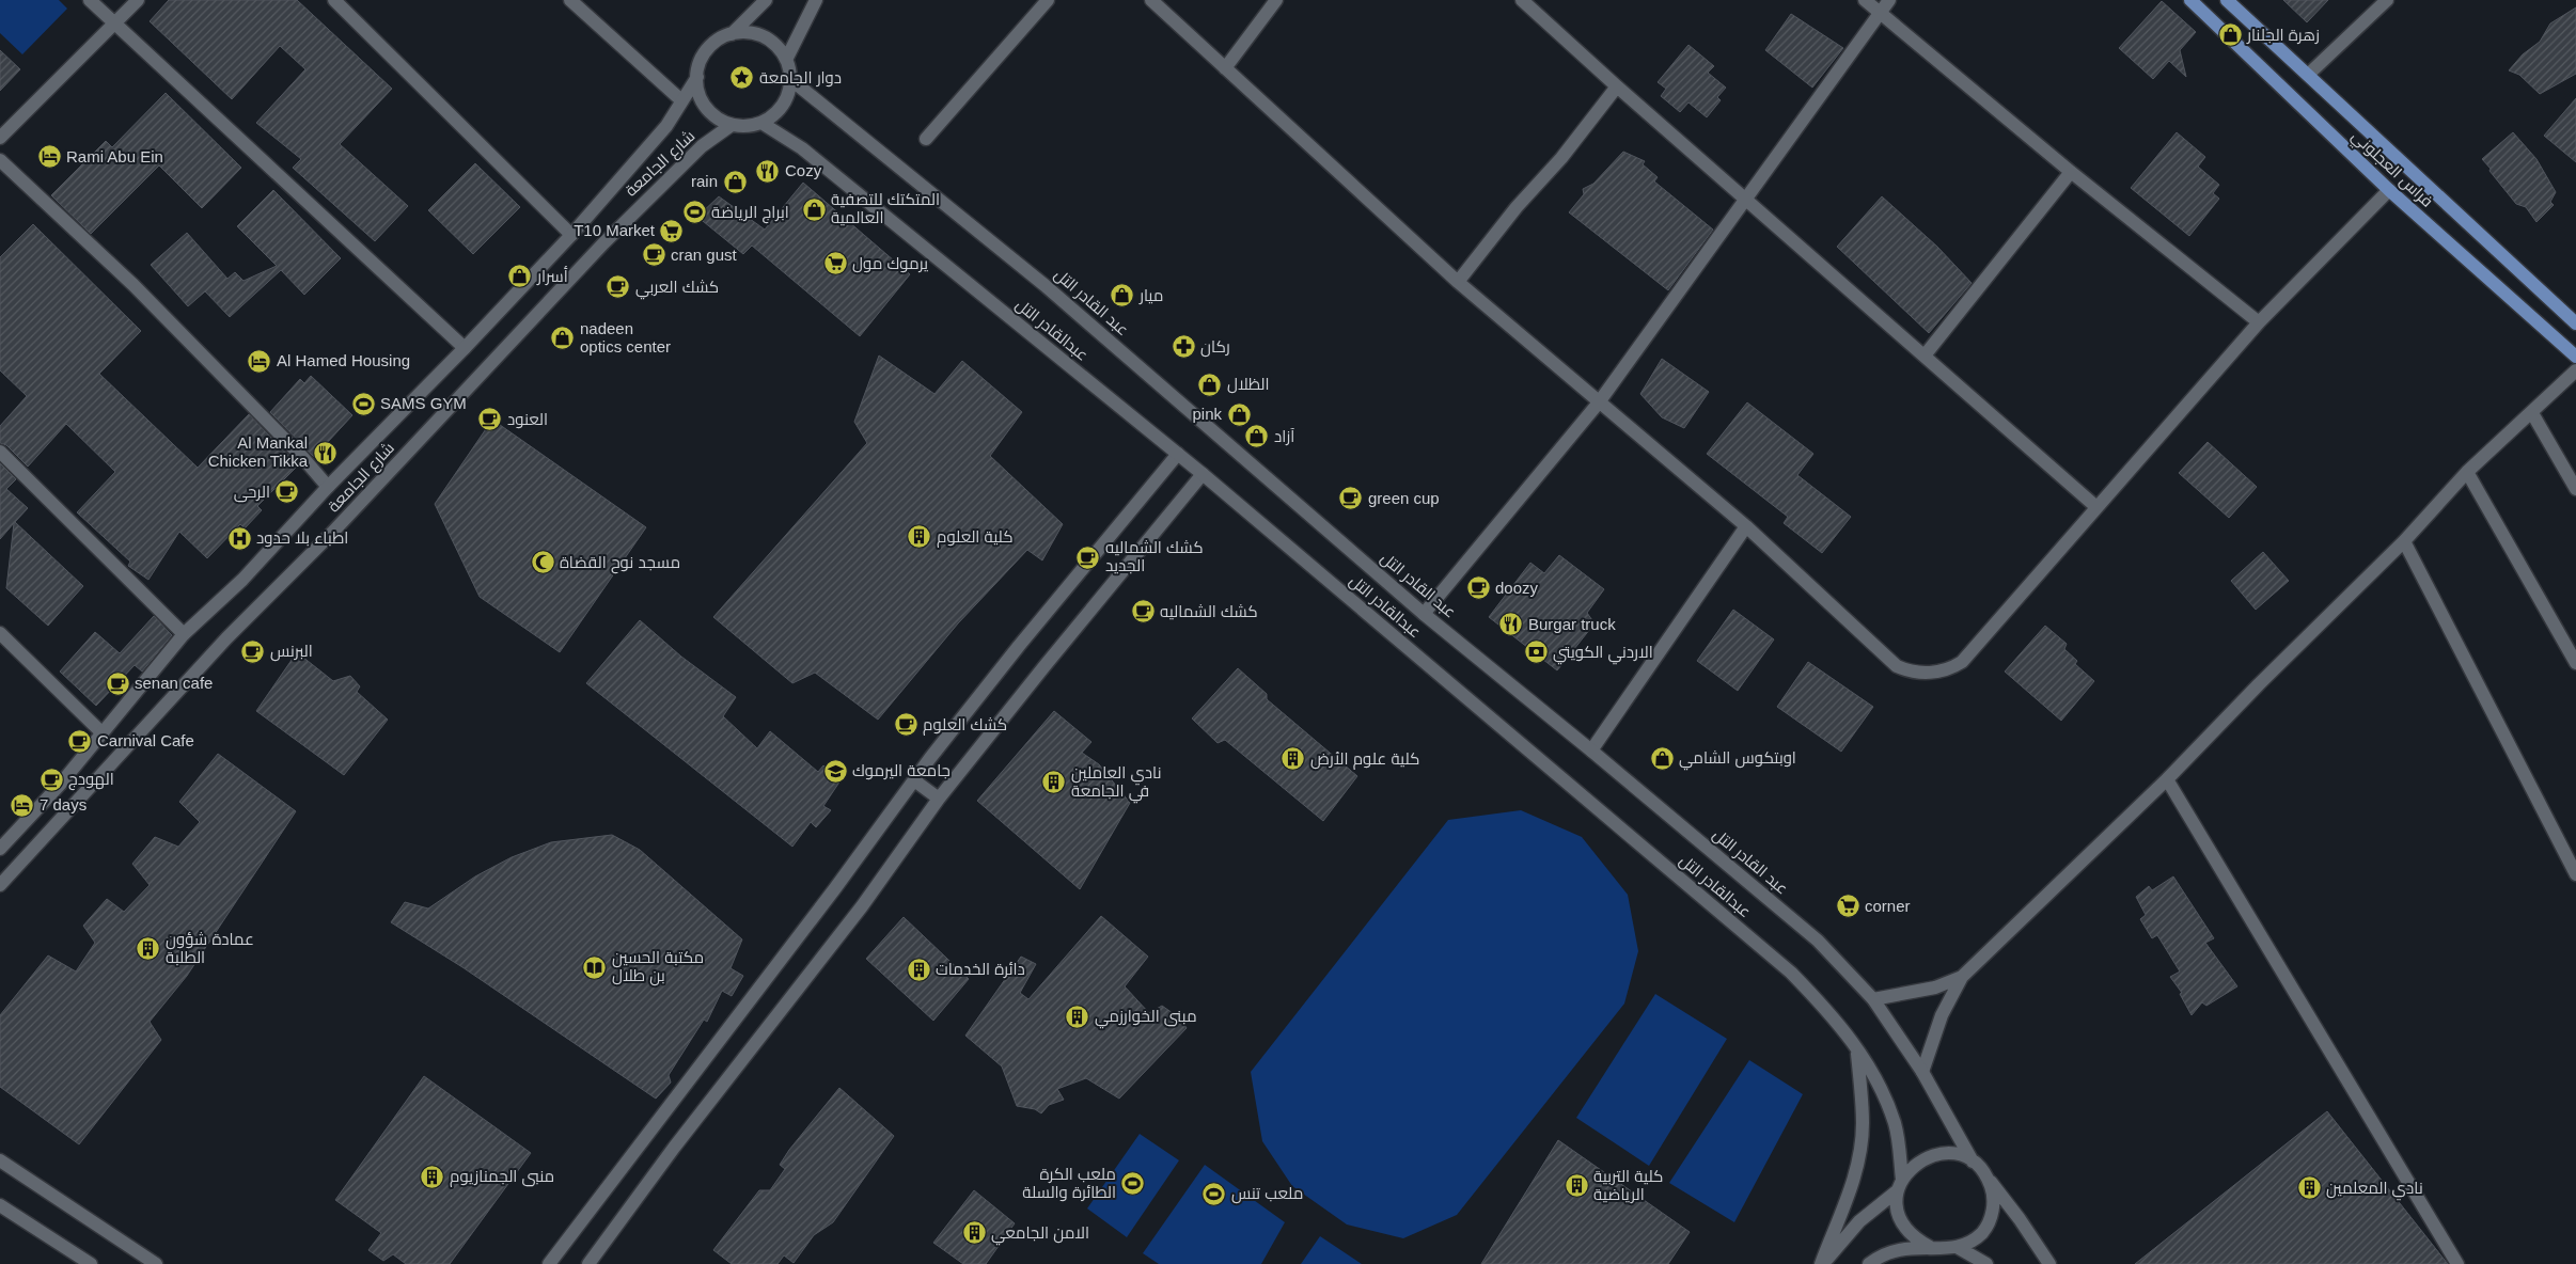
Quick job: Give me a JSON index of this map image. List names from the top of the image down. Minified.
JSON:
{"streets":{"main road":["فراس العجلوني"],"street":["شارع الجامعة","عبد القادر التل","عبدالقادر التل"]},"crossings":[["شارع الجامعة","عبد القادر التل"],["شارع الجامعة","عبدالقادر التل"],["عبد القادر التل","عبدالقادر التل"]],"places":{"shop":["زهرة الجلنار","rain","المتكتك للتصفية العالمية","أسرار","ميار","nadeen optics center","الظلال","pink","آزاد","اوبتكوس الشامي"],"place":["دوار الجامعة"],"hotel":["Rami Abu Ein","Al Hamed Housing","7 days"],"restaurant":["Cozy","Al Mankal Chicken Tikka","Burgar truck"],"sports":["ابراج الرياضة","SAMS GYM","ملعب الكرة الطائرة والسلة","ملعب تنس"],"supermarket":["T10 Market","يرموك مول","corner"],"cafe":["cran gust","كشك العربي","العنود","الرحى","green cup","كشك الشماليه الجديد","doozy","كشك الشماليه","البرنس","senan cafe","كشك العلوم","Carnival Cafe","الهودج"],"pharmacy":["ركان"],"building":["كلية العلوم","كلية علوم الأرض","نادي العاملين في الجامعة","عمادة شؤون الطلبة","دائرة الخدمات","مبنى الخوارزمي","منبى الجمنازيوم","كلية التربية الرياضية","نادي المعلمين","الامن الجامعي"],"hospital":["اطباء بلا حدود"],"mosque":["مسجد نوح القضاة"],"bank":["الاردني الكويتي"],"school or university":["جامعة اليرموك"],"library":["مكتبة الحسين بن طلال"]}}
